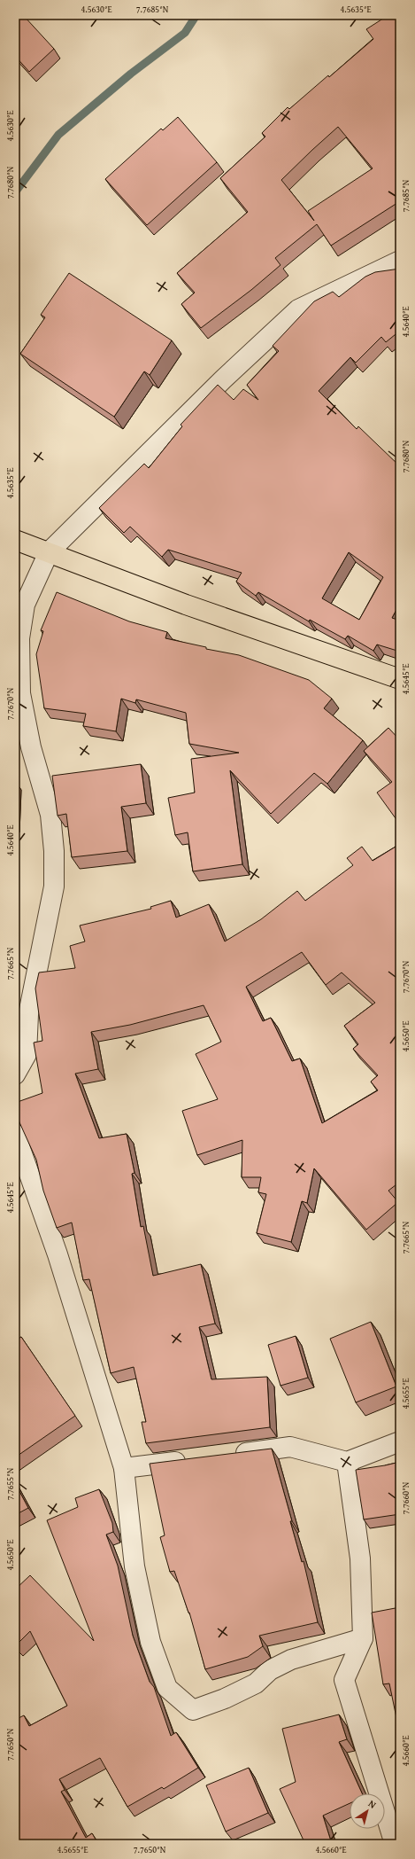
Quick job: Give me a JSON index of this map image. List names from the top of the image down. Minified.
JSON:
{"north":"top right","coordinates":["4.5630°E","7.7685°N","4.5635°E","7.7680°N","4.5640°E","4.5645°E","7.7670°N","7.7665°N","4.5650°E","4.5655°E","7.7655°N","7.7660°N","7.7650°N","4.5660°E"]}
